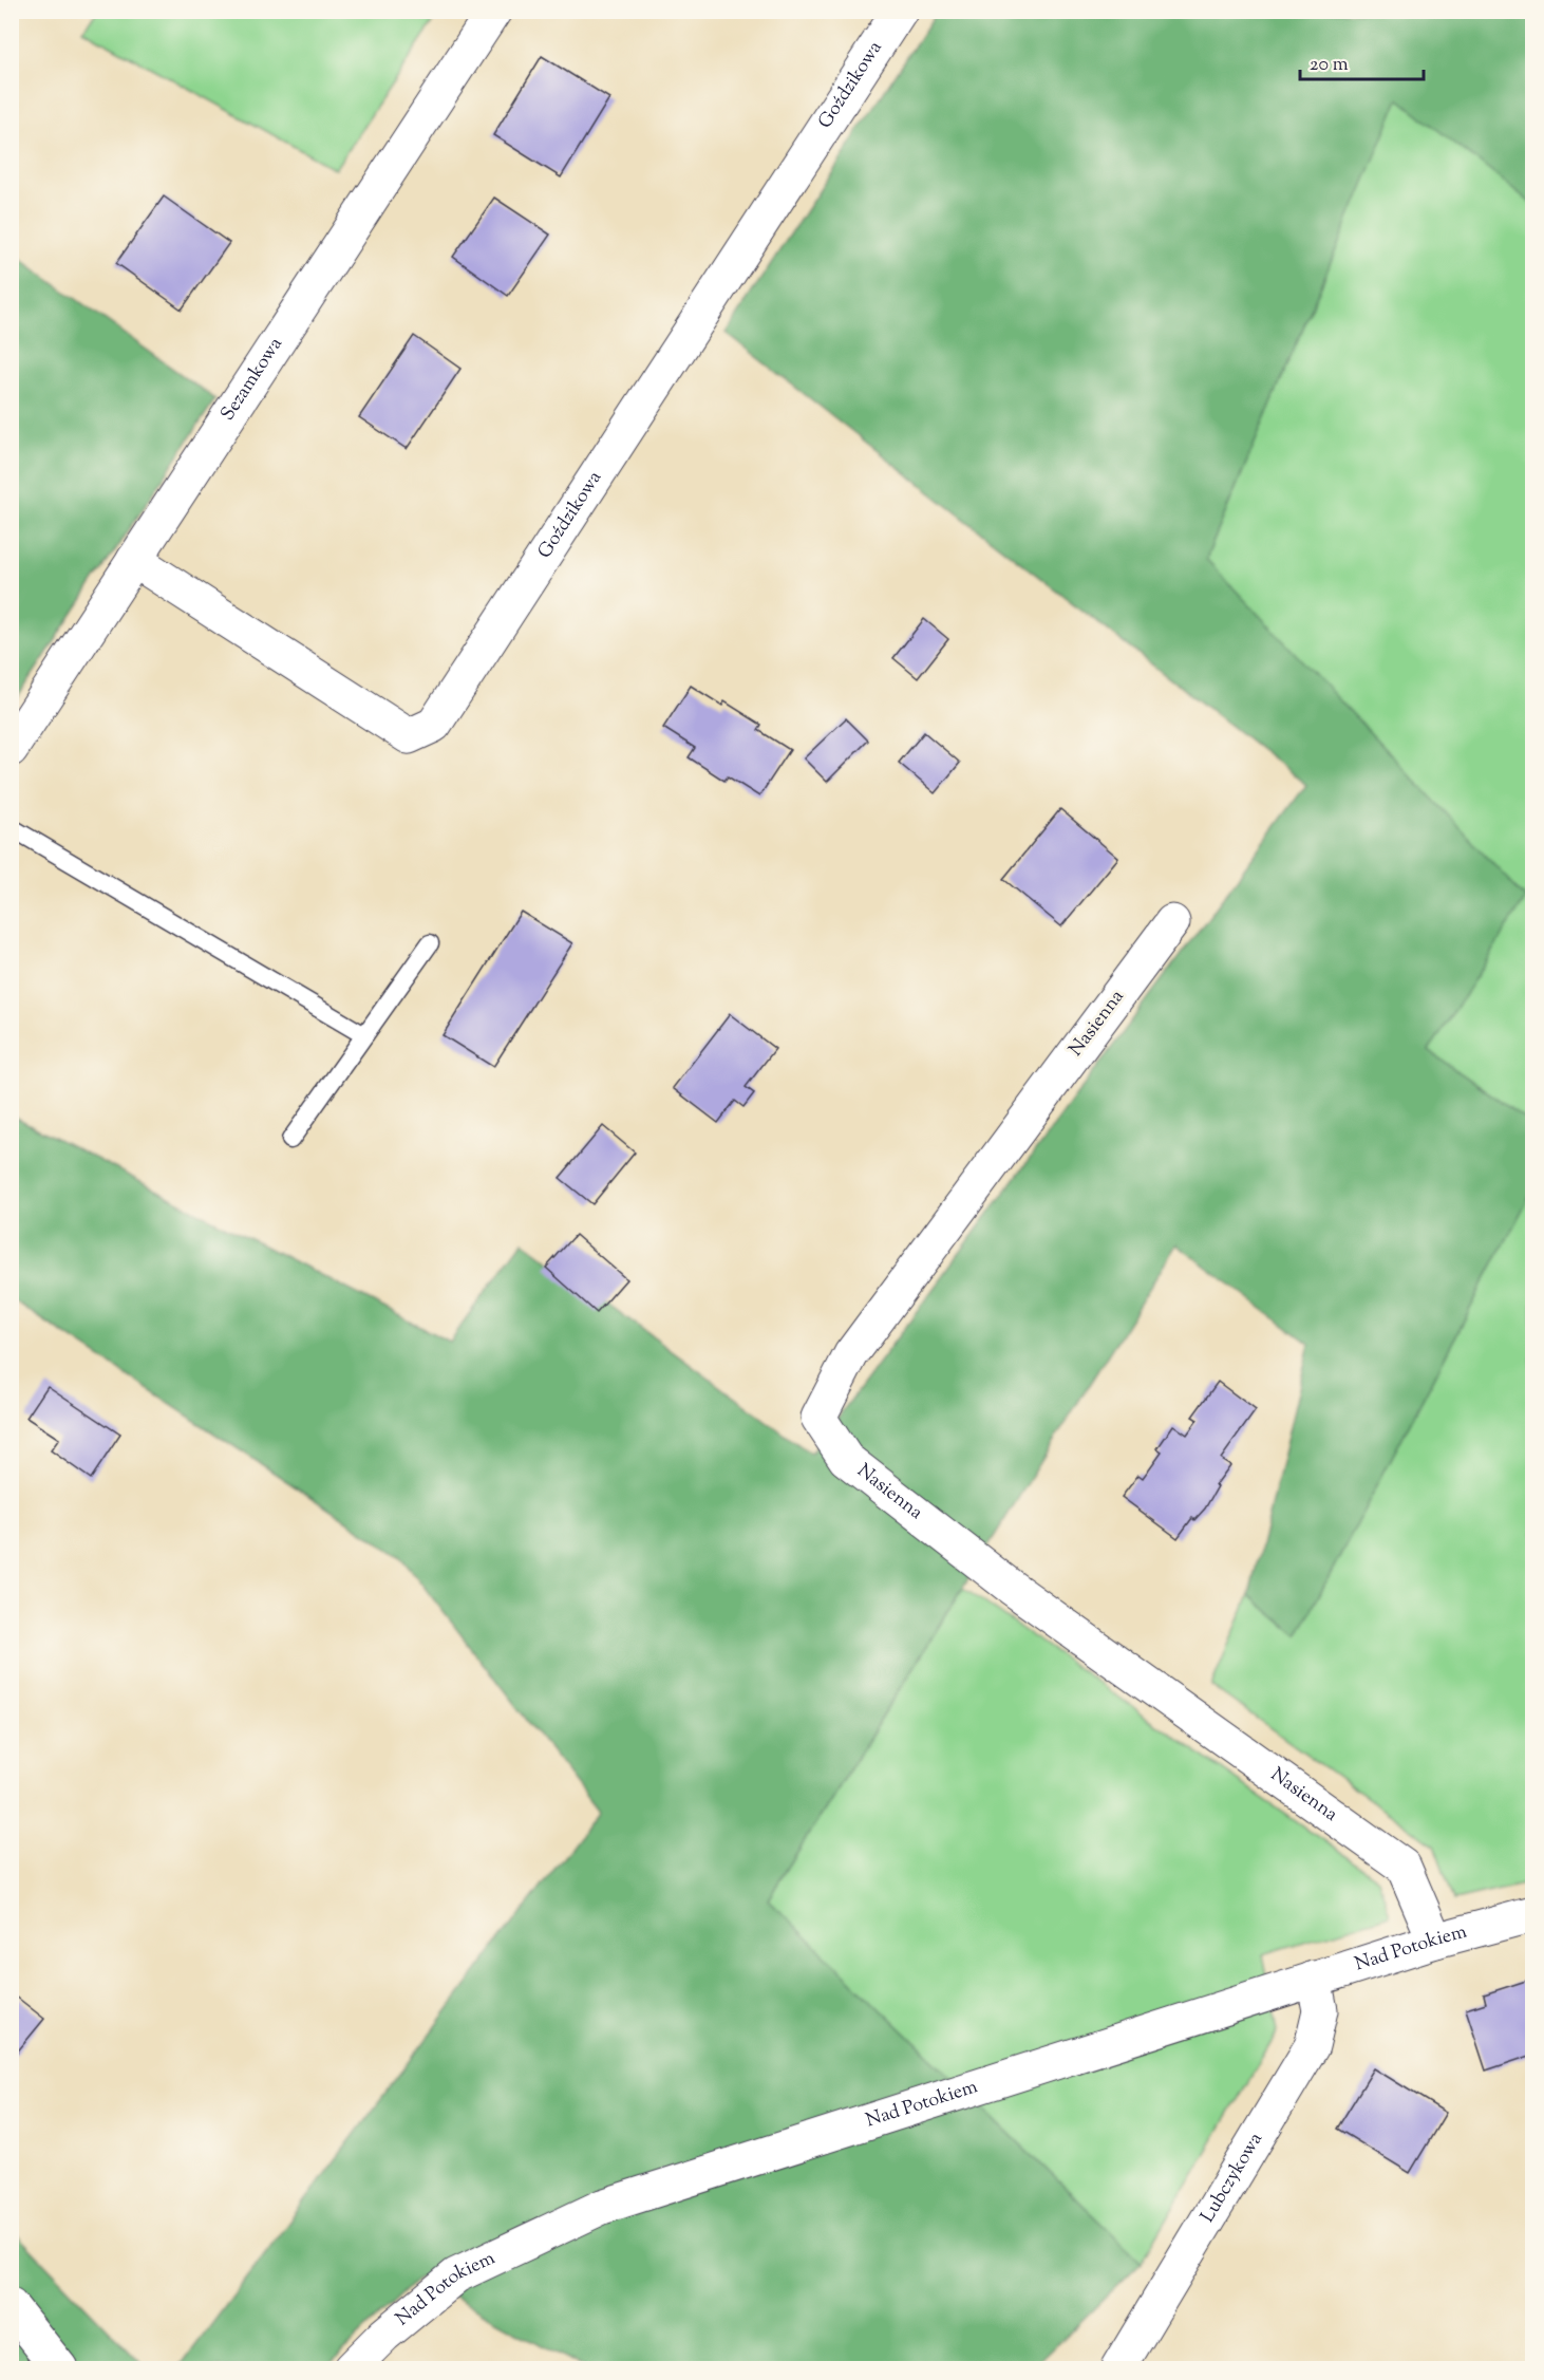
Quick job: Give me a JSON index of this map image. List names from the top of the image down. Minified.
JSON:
{"streets":{"street":["Goździkowa","Sezamkowa","Nasienna","Nad Potokiem","Lubczykowa"]},"crossings":[["Goździkowa","Sezamkowa"],["Nasienna","Nad Potokiem"],["Nad Potokiem","Lubczykowa"]],"scale_bar":"20 m"}
